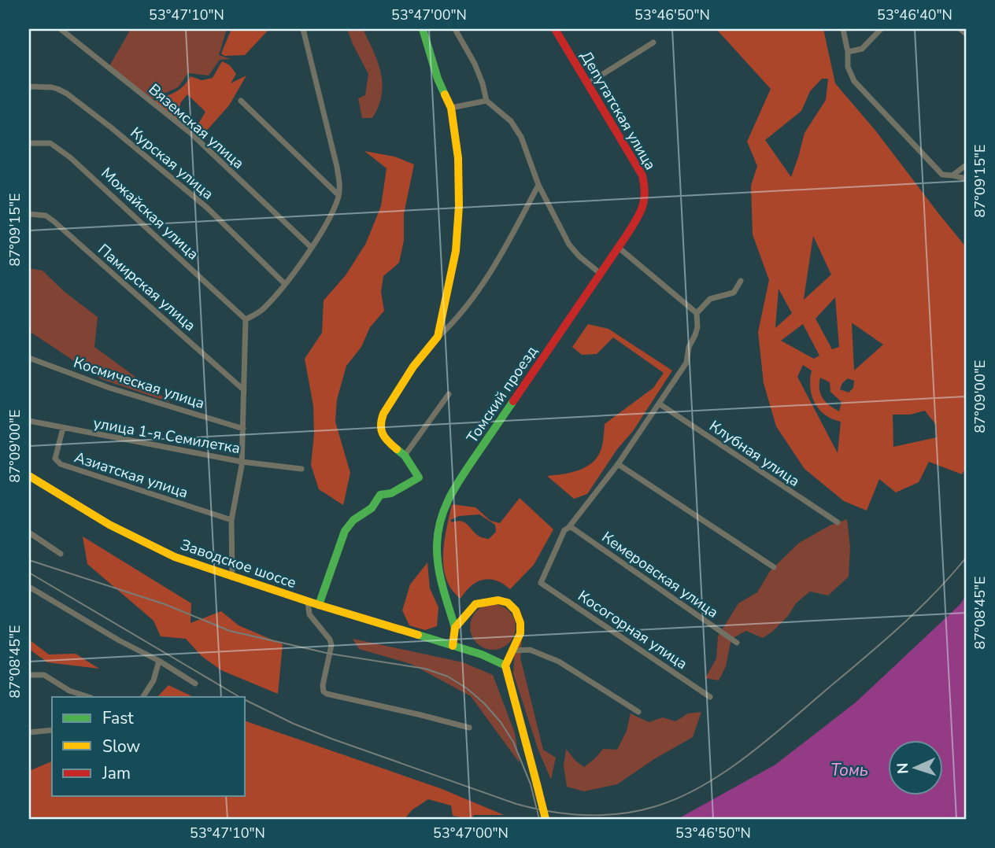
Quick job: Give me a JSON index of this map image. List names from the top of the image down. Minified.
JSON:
{"streets":{"street":["Депутатская улица","Вяземская улица","Курская улица","Можайская улица","Памирская улица","Космическая улица","Томский проезд","улица 1-я Семилетка","Клубная улица","Азиатская улица","Заводское шоссе","Кемеровская улица","Косогорная улица"]},"crossings":[["Депутатская улица","Томский проезд"],["Томский проезд","Заводское шоссе"],["улица 1-я Семилетка","Азиатская улица"],["Кемеровская улица","Косогорная улица"]],"water":["Томь"],"legend":["Fast","Slow","Jam"],"north":"left","coordinates":["53°47'10\"N","53°47'00\"N","53°46'50\"N","53°46'40\"N","87°09'15\"E","87°09'00\"E","87°08'45\"E"]}
